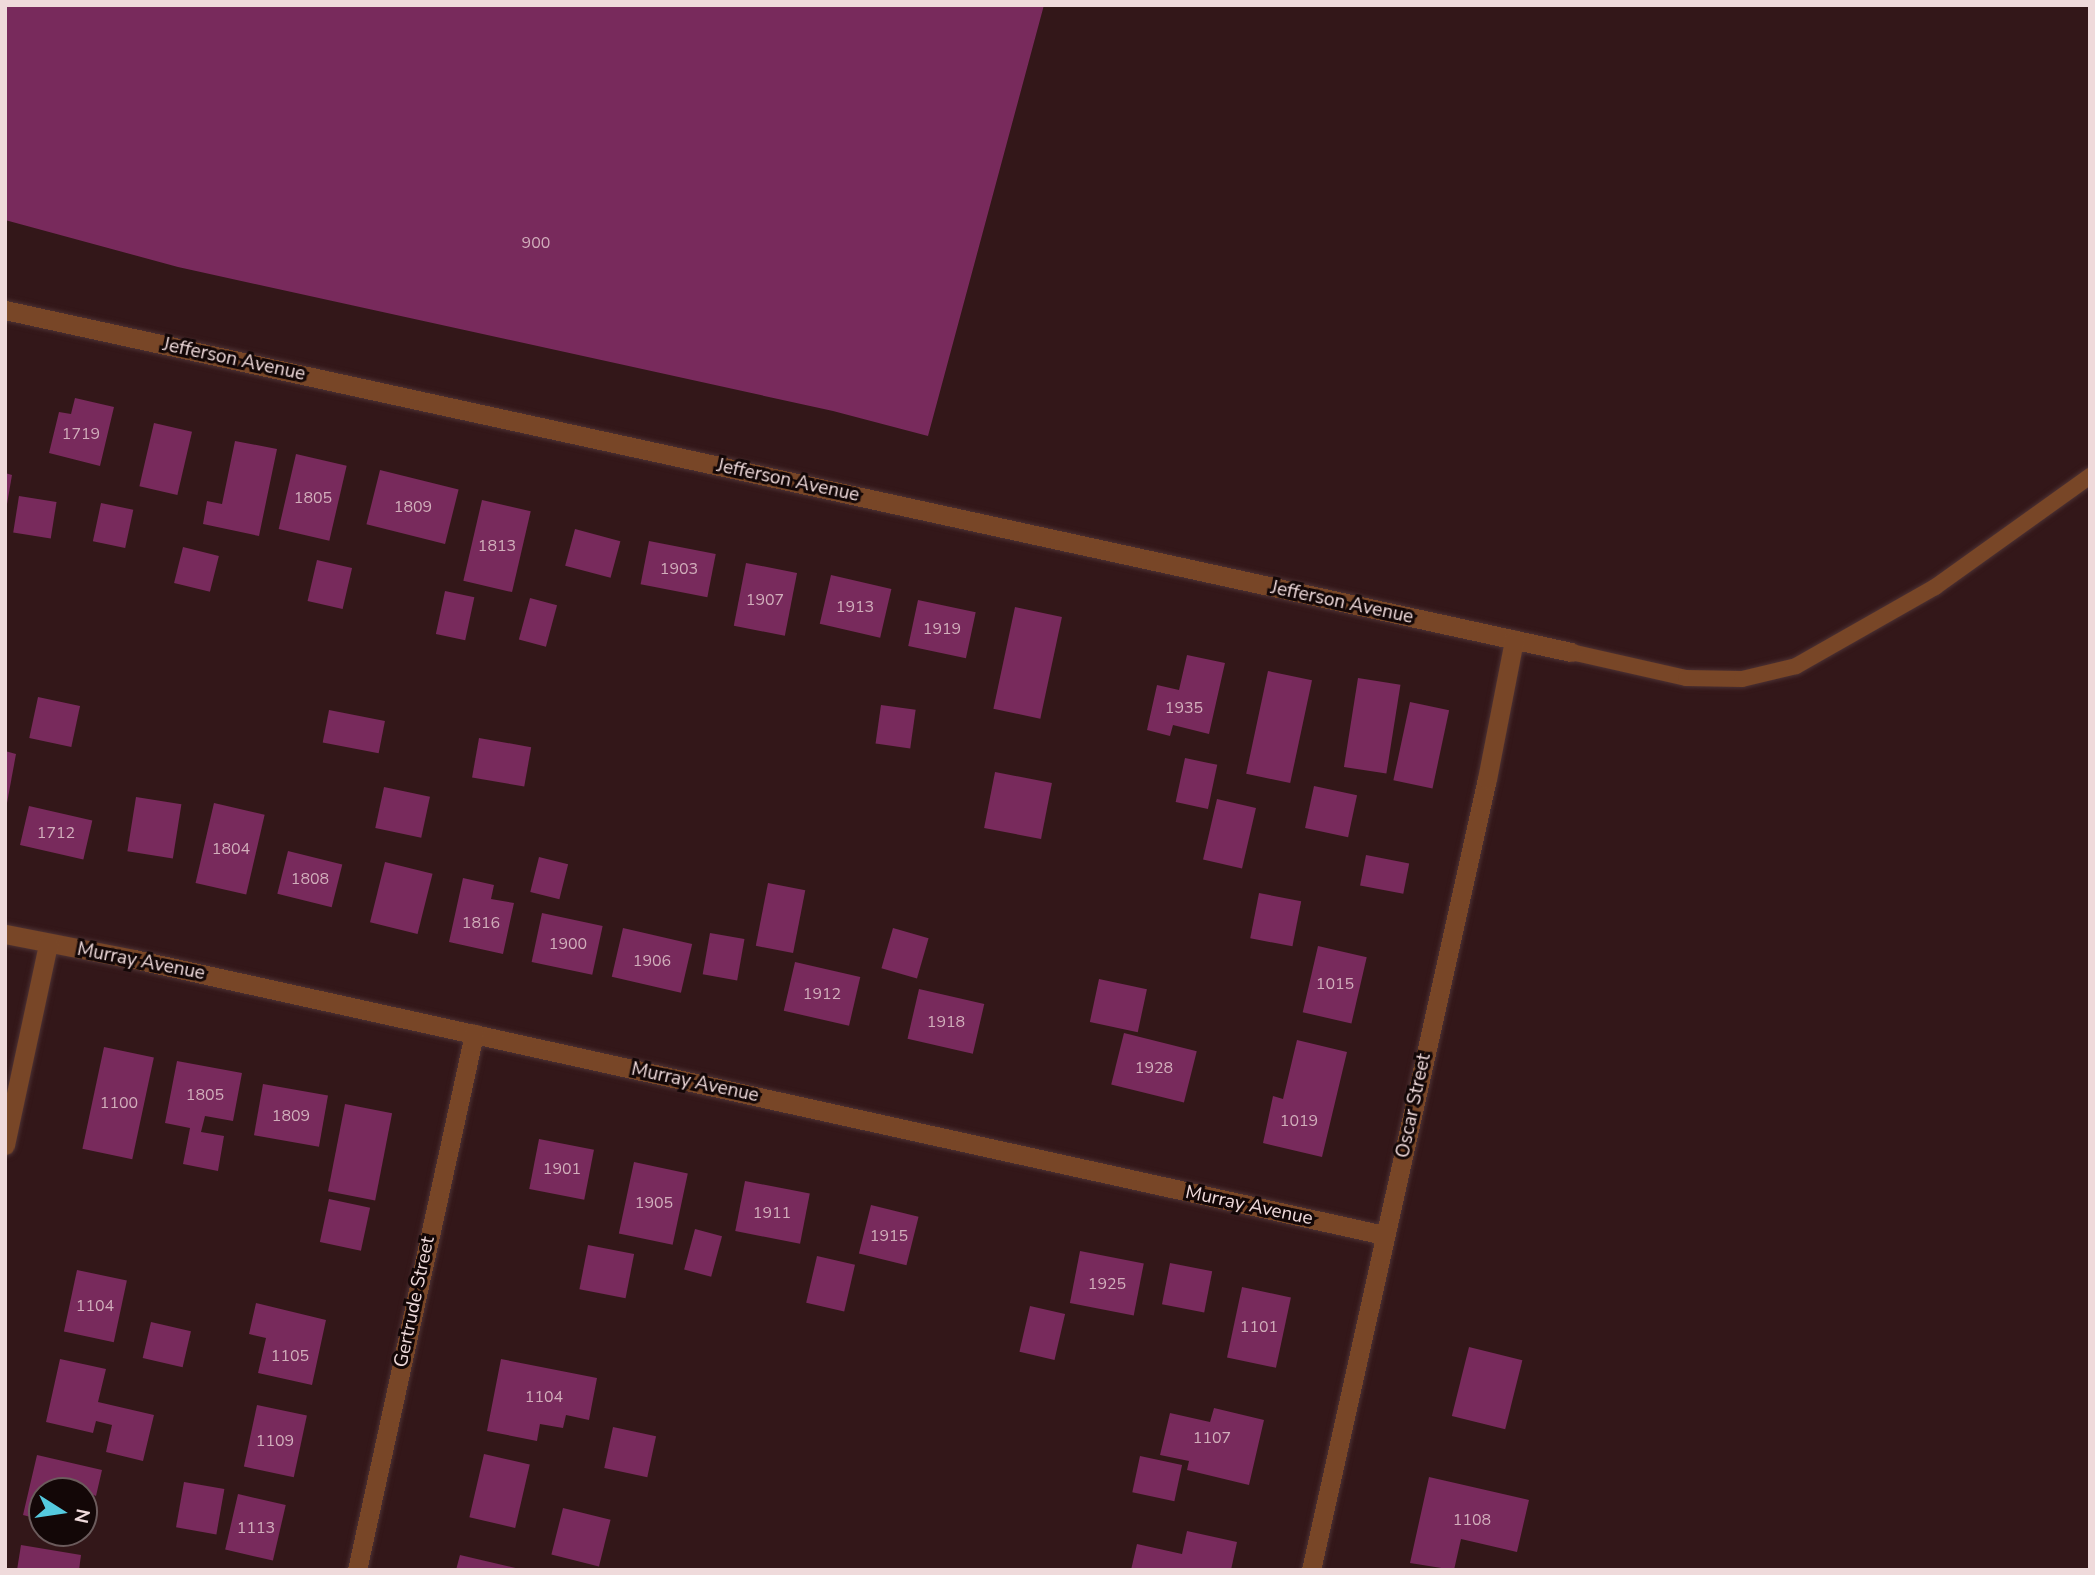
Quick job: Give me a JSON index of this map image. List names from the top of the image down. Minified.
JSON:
{"streets":{"street":["Jefferson Avenue","Murray Avenue","Oscar Street","Gertrude Street"]},"crossings":[["Jefferson Avenue","Oscar Street"],["Murray Avenue","Oscar Street"],["Murray Avenue","Gertrude Street"]],"house_numbers":["900","1719","1805","1809","1813","1903","1907","1913","1919","1935","1712","1804","1808","1816","1900","1906","1015","1912","1918","1928","1805","1100","1809","1019","1901","1905","1911","1915","1925","1104","1101","1105","1104","1107","1109","1108","1113"],"north":"right"}
